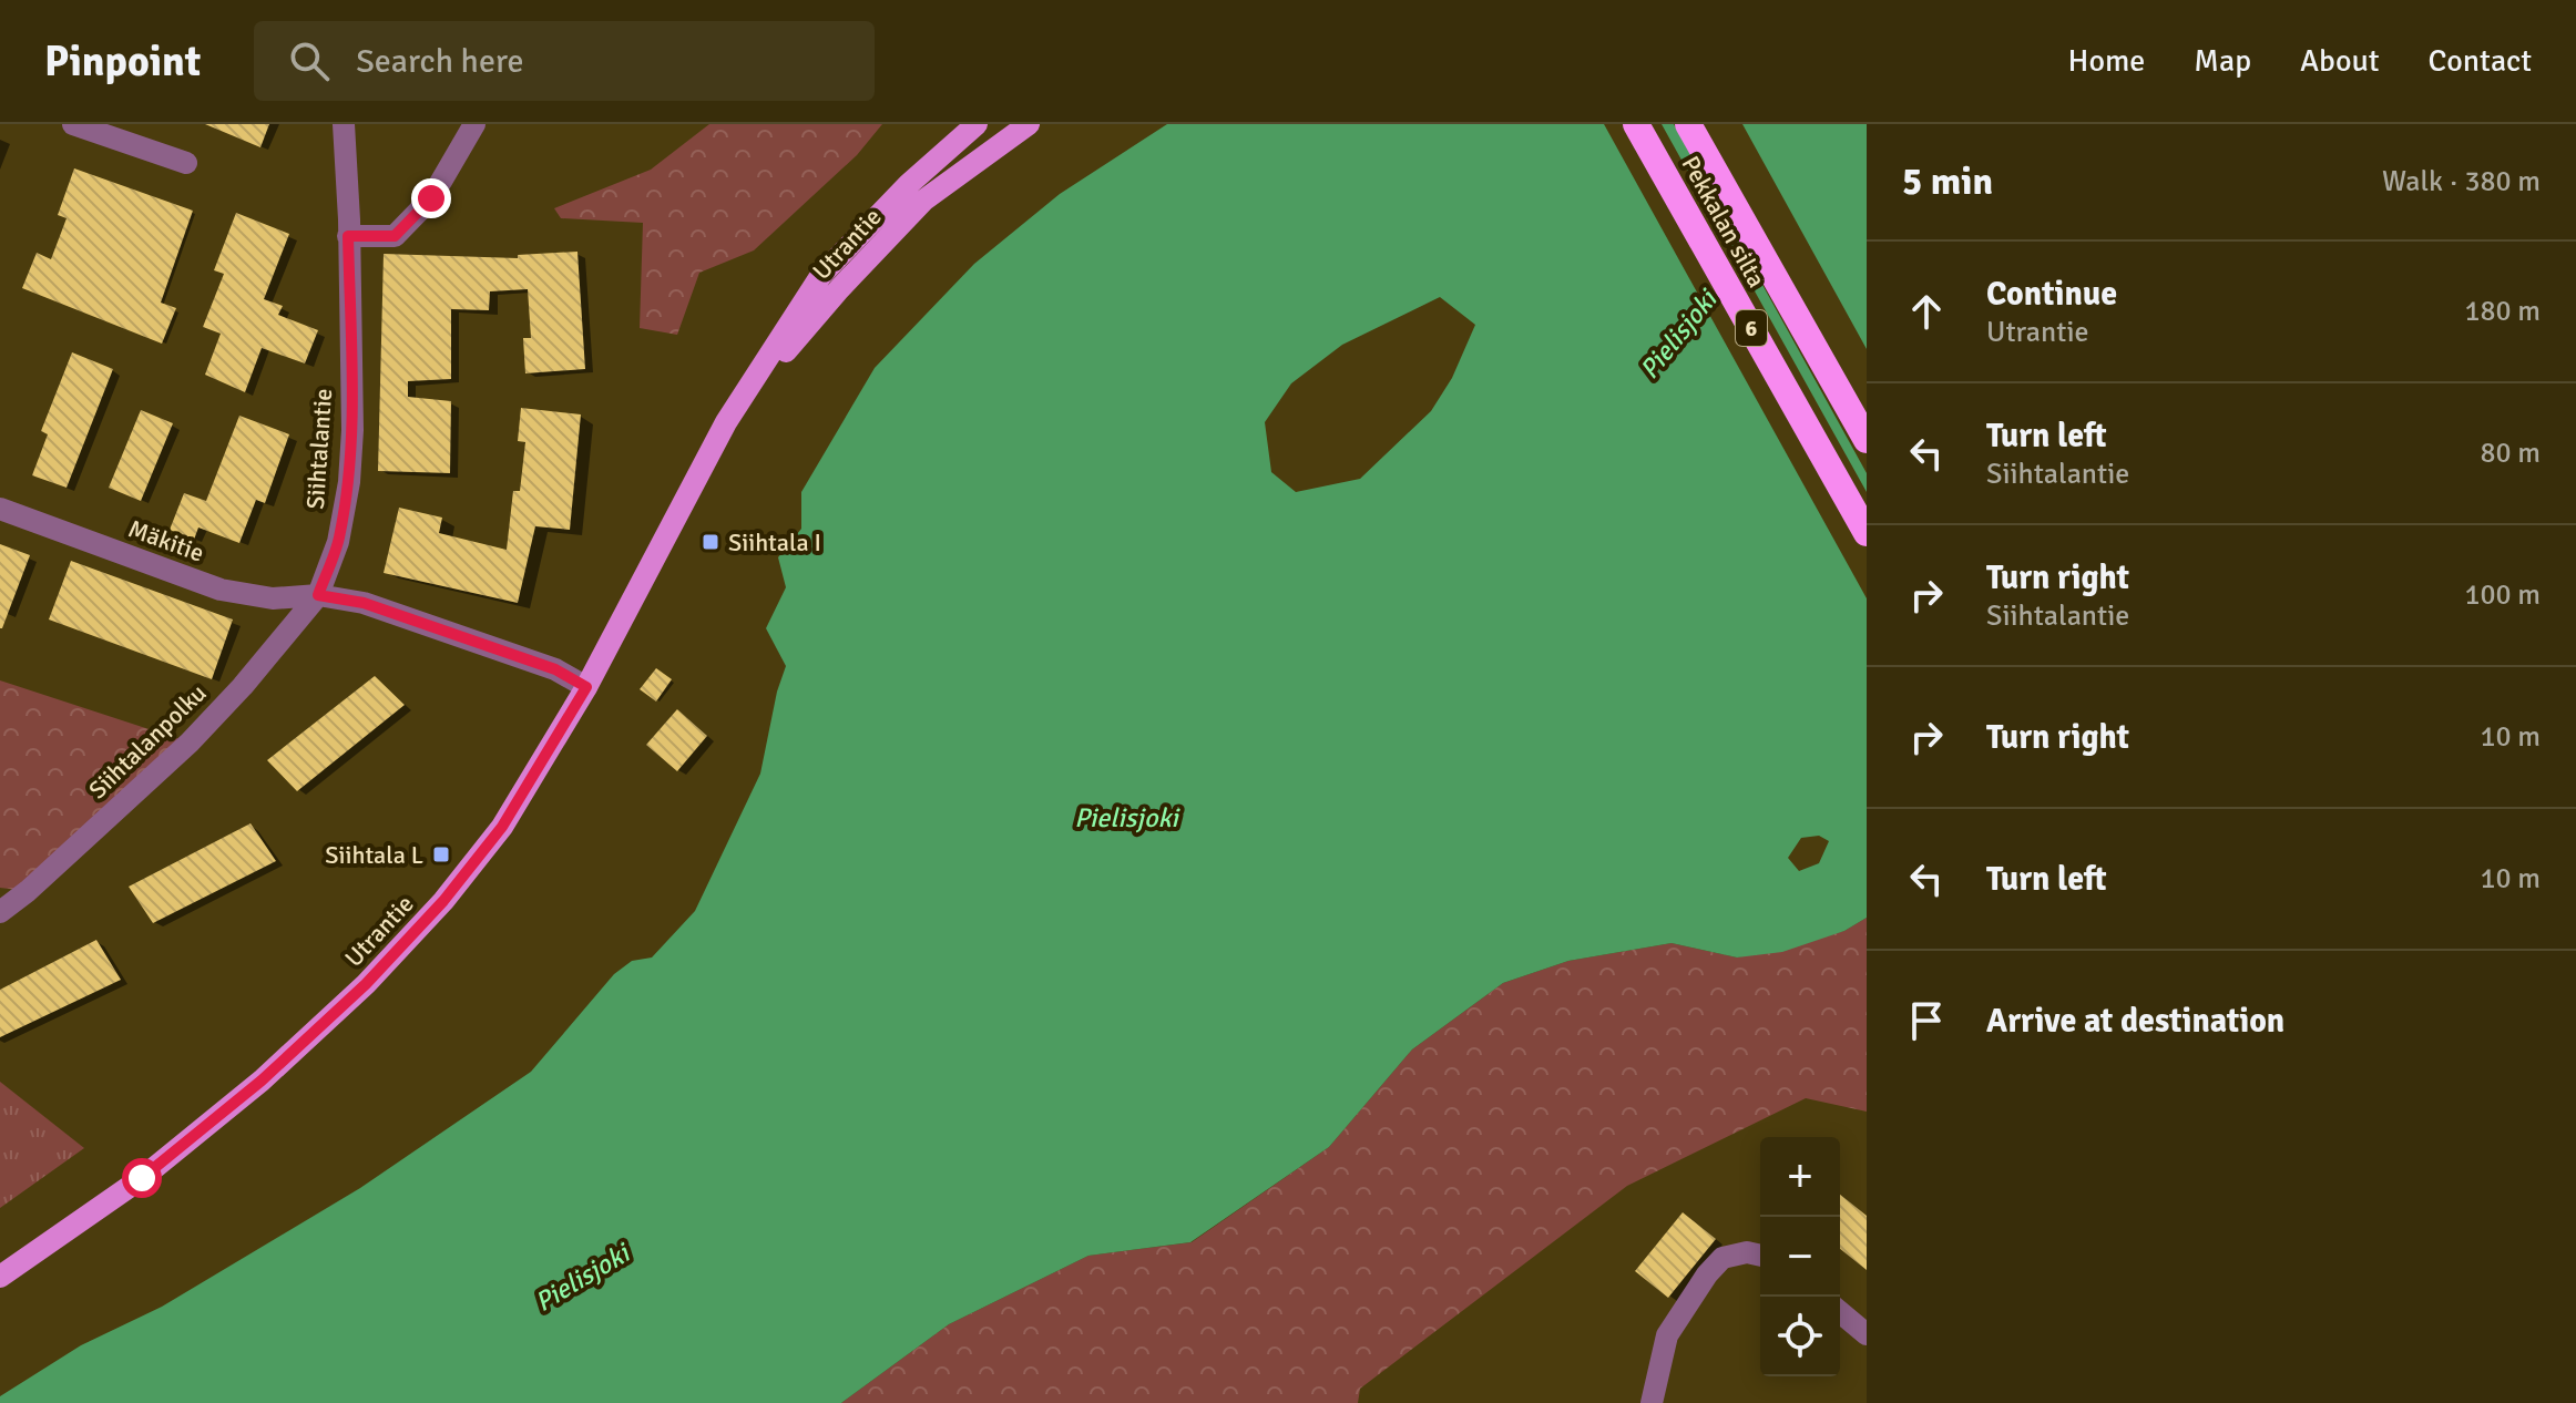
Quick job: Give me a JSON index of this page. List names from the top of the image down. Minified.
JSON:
{"streets":{"highway":["Pekkalan silta","6"],"main road":["Utrantie"],"street":["Siihtalantie","Mäkitie","Siihtalanpolku"]},"crossings":[["Siihtalantie","Mäkitie"],["Siihtalantie","Siihtalanpolku"],["Mäkitie","Siihtalanpolku"]],"water":["Pielisjoki"],"places":{"transit":["Siihtala I","Siihtala L"]},"page":{"header":"Pinpoint","search":"Search here","nav":["Home","Map","About","Contact"],"heading":["5 min","Walk · 380 m"],"list":[["Continue","Utrantie","180 m"],["Turn left","Siihtalantie","80 m"],["Turn right","Siihtalantie","100 m"],["Turn right","10 m"],["Turn left","10 m"],"Arrive at destination"],"map_buttons":["+","−"]}}
